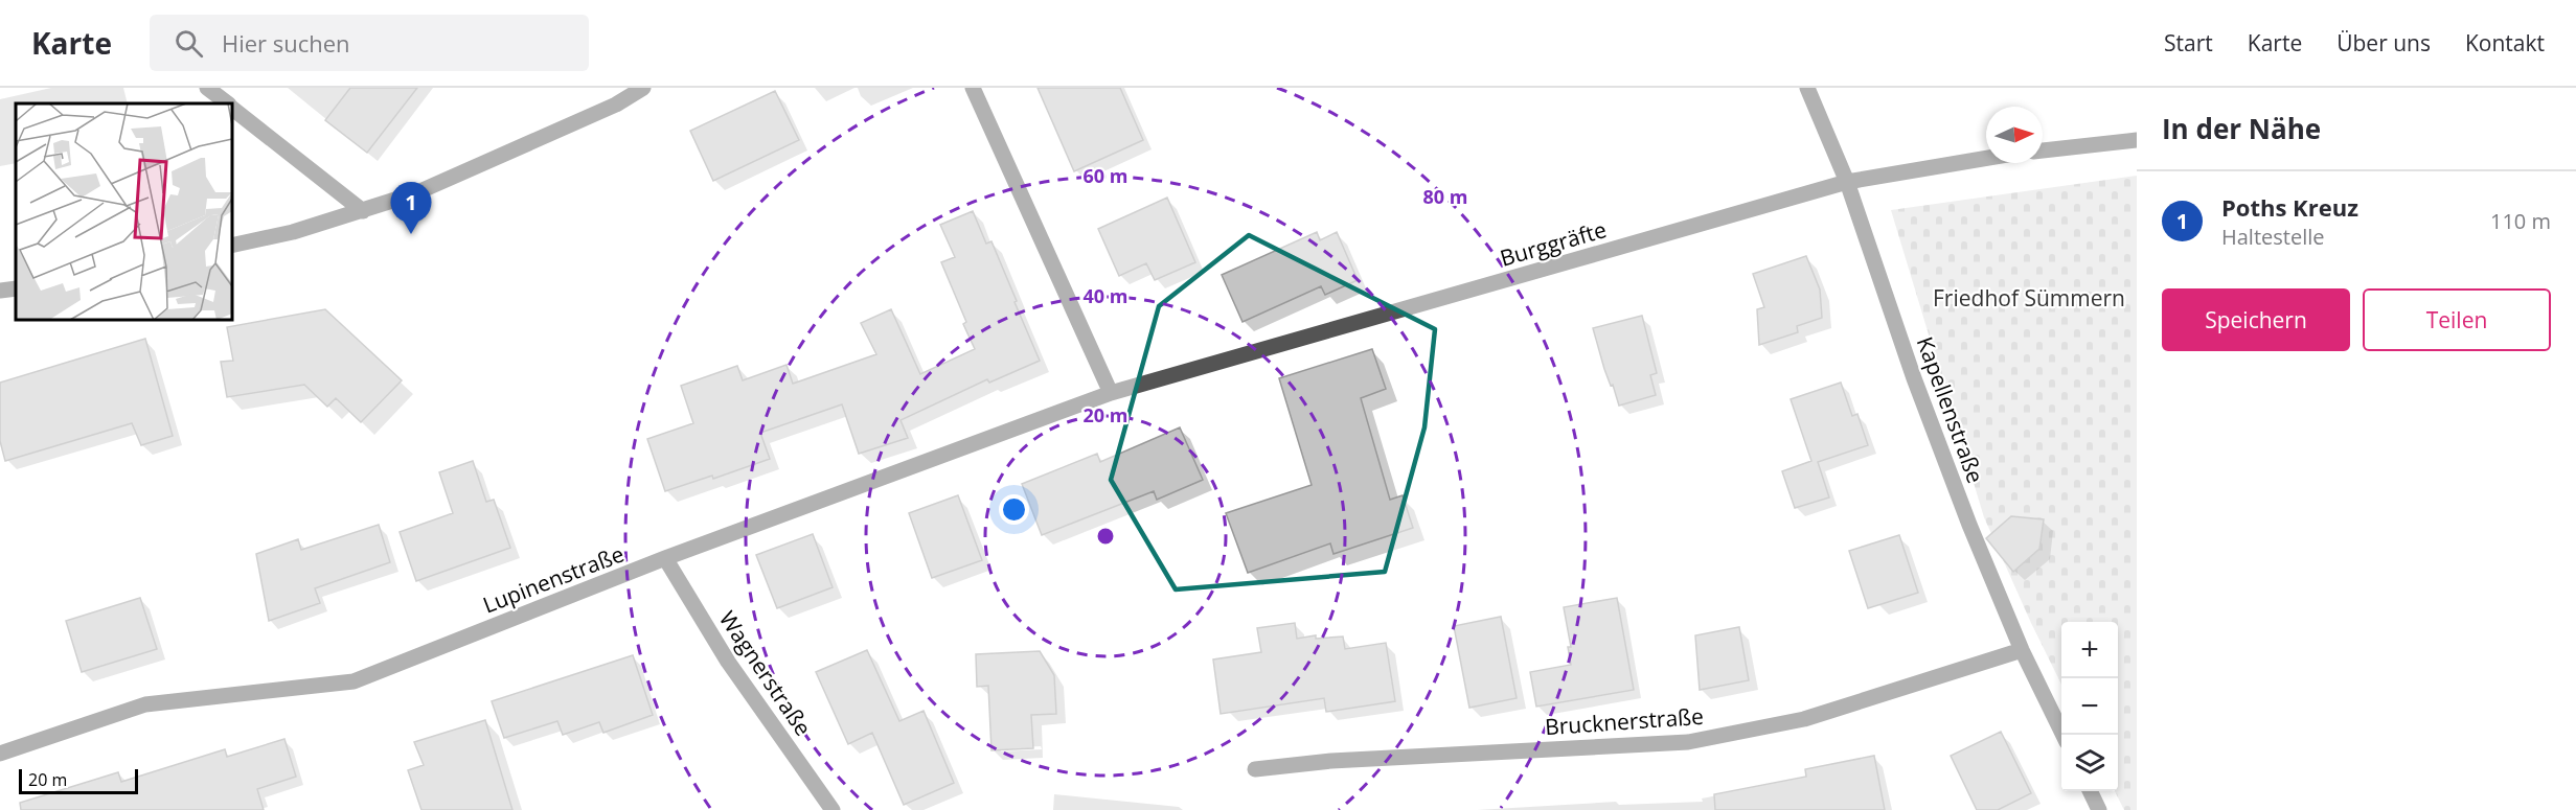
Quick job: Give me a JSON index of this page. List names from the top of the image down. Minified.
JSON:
{"streets":{"street":["Burggräfte","Kapellenstraße","Lupinenstraße","Wagnerstraße","Brucknerstraße"]},"crossings":[["Burggräfte","Kapellenstraße"],["Burggräfte","Lupinenstraße"],["Kapellenstraße","Brucknerstraße"],["Lupinenstraße","Wagnerstraße"]],"parks":["Friedhof Sümmern"],"scale_bar":"20 m","north":"right","page":{"header":"Karte","search":"Hier suchen","nav":["Start","Karte","Über uns","Kontakt"],"heading":"In der Nähe","list":[{"mark":"1","name":"Poths Kreuz","note":"Haltestelle","value":"110 m"}],"pins":"1","buttons":["Speichern","Teilen"],"map_buttons":["+","−"],"scale":"20 m"},"rings":["60 m","80 m","40 m","20 m"]}
